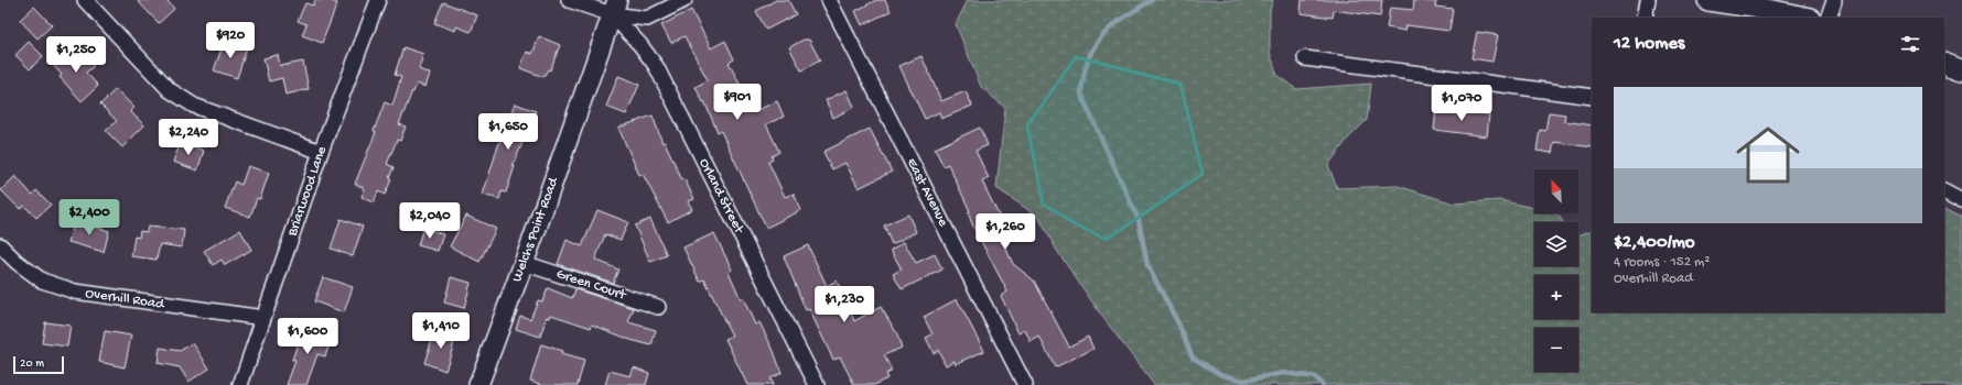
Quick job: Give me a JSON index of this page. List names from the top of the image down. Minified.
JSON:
{"streets":{"street":["Briarwood Lane","East Avenue","Orland Street","Welchs Point Road","Green Court","Overhill Road"]},"crossings":[["Briarwood Lane","Overhill Road"],["Orland Street","Welchs Point Road"],["Welchs Point Road","Green Court"]],"scale_bar":"20 m","north":"top left","page":{"heading":"12 homes","price":["$920","$1,250","$901","$1,070","$1,650","$2,240","$2,400","$2,040","$1,260","$1,230","$1,410","$1,600"],"list":[{"name":"$2,400/mo","note":"4 rooms · 152 m² · Overhill Road"}],"map_buttons":["+","−"],"scale":"20 m"}}
